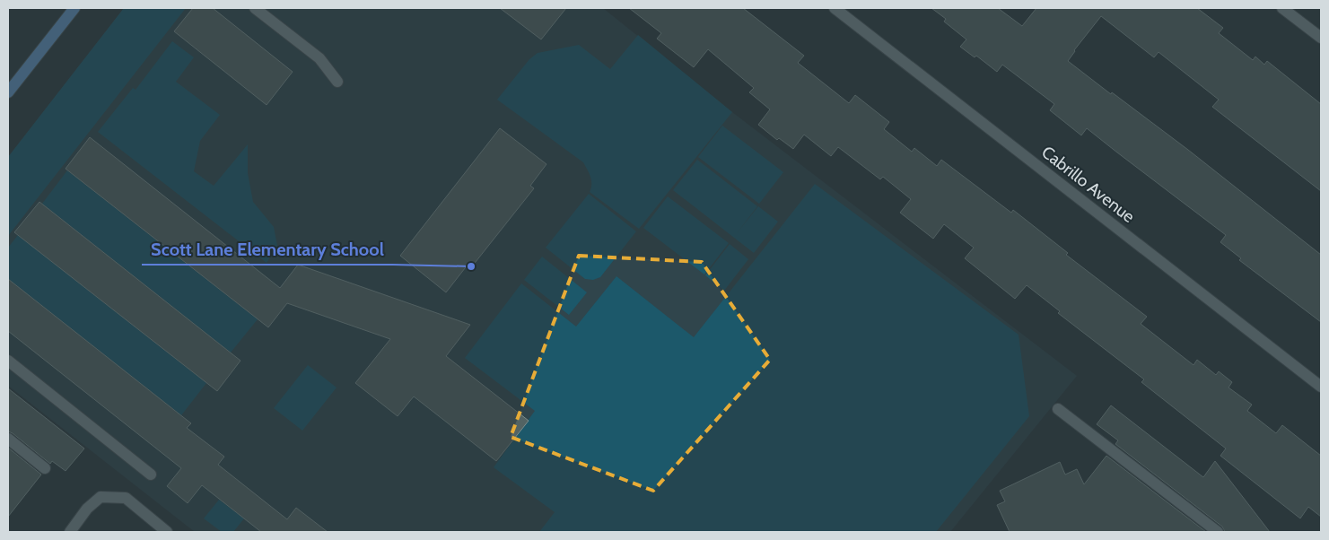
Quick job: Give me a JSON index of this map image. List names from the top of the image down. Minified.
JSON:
{"streets":{"street":["Cabrillo Avenue"]},"places":["Scott Lane Elementary School"]}
